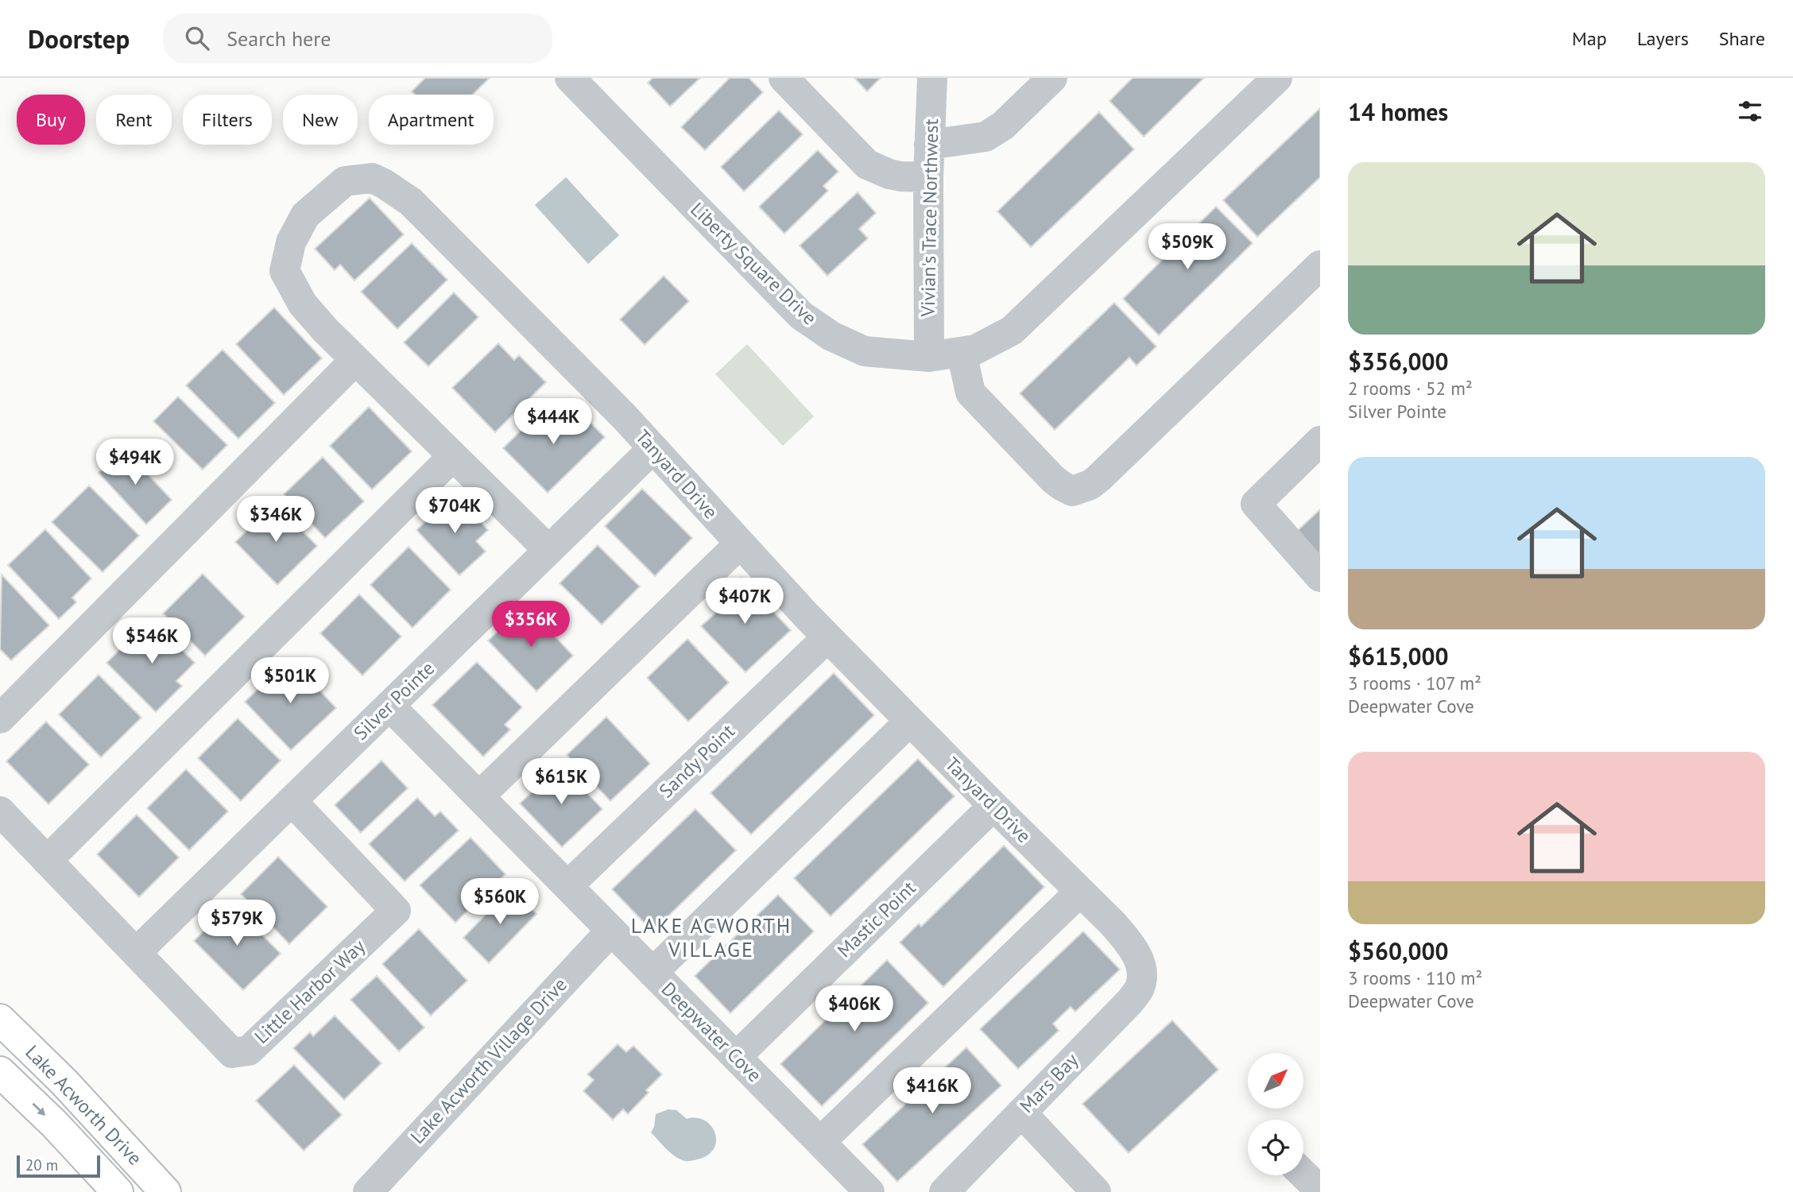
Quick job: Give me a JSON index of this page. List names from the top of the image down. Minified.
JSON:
{"streets":{"main road":["Lake Acworth Drive"],"street":["Vivian's Trace Northwest","Liberty Square Drive","Tanyard Drive","Silver Pointe","Sandy Point","Mastic Point","Little Harbor Way","Deepwater Cove","Lake Acworth Village Drive","Mars Bay"]},"crossings":[["Vivian's Trace Northwest","Liberty Square Drive"],["Tanyard Drive","Silver Pointe"],["Tanyard Drive","Sandy Point"],["Tanyard Drive","Mastic Point"],["Tanyard Drive","Mars Bay"],["Silver Pointe","Little Harbor Way"],["Silver Pointe","Deepwater Cove"],["Sandy Point","Deepwater Cove"],["Mastic Point","Deepwater Cove"],["Deepwater Cove","Lake Acworth Village Drive"]],"districts":["LAKE ACWORTH VILLAGE"],"scale_bar":"20 m","north":"top right","page":{"header":"Doorstep","search":"Search here","nav":["Map","Layers","Share"],"heading":"14 homes","chip":["Buy","Rent","Filters","New","Apartment"],"list":[{"name":"$356,000","note":"2 rooms · 52 m² · Silver Pointe"},{"name":"$615,000","note":"3 rooms · 107 m² · Deepwater Cove"},{"name":"$560,000","note":"3 rooms · 110 m² · Deepwater Cove"}],"price":["$509K","$444K","$494K","$704K","$346K","$407K","$356K","$546K","$501K","$615K","$560K","$579K","$406K","$416K"],"scale":"20 m"}}
